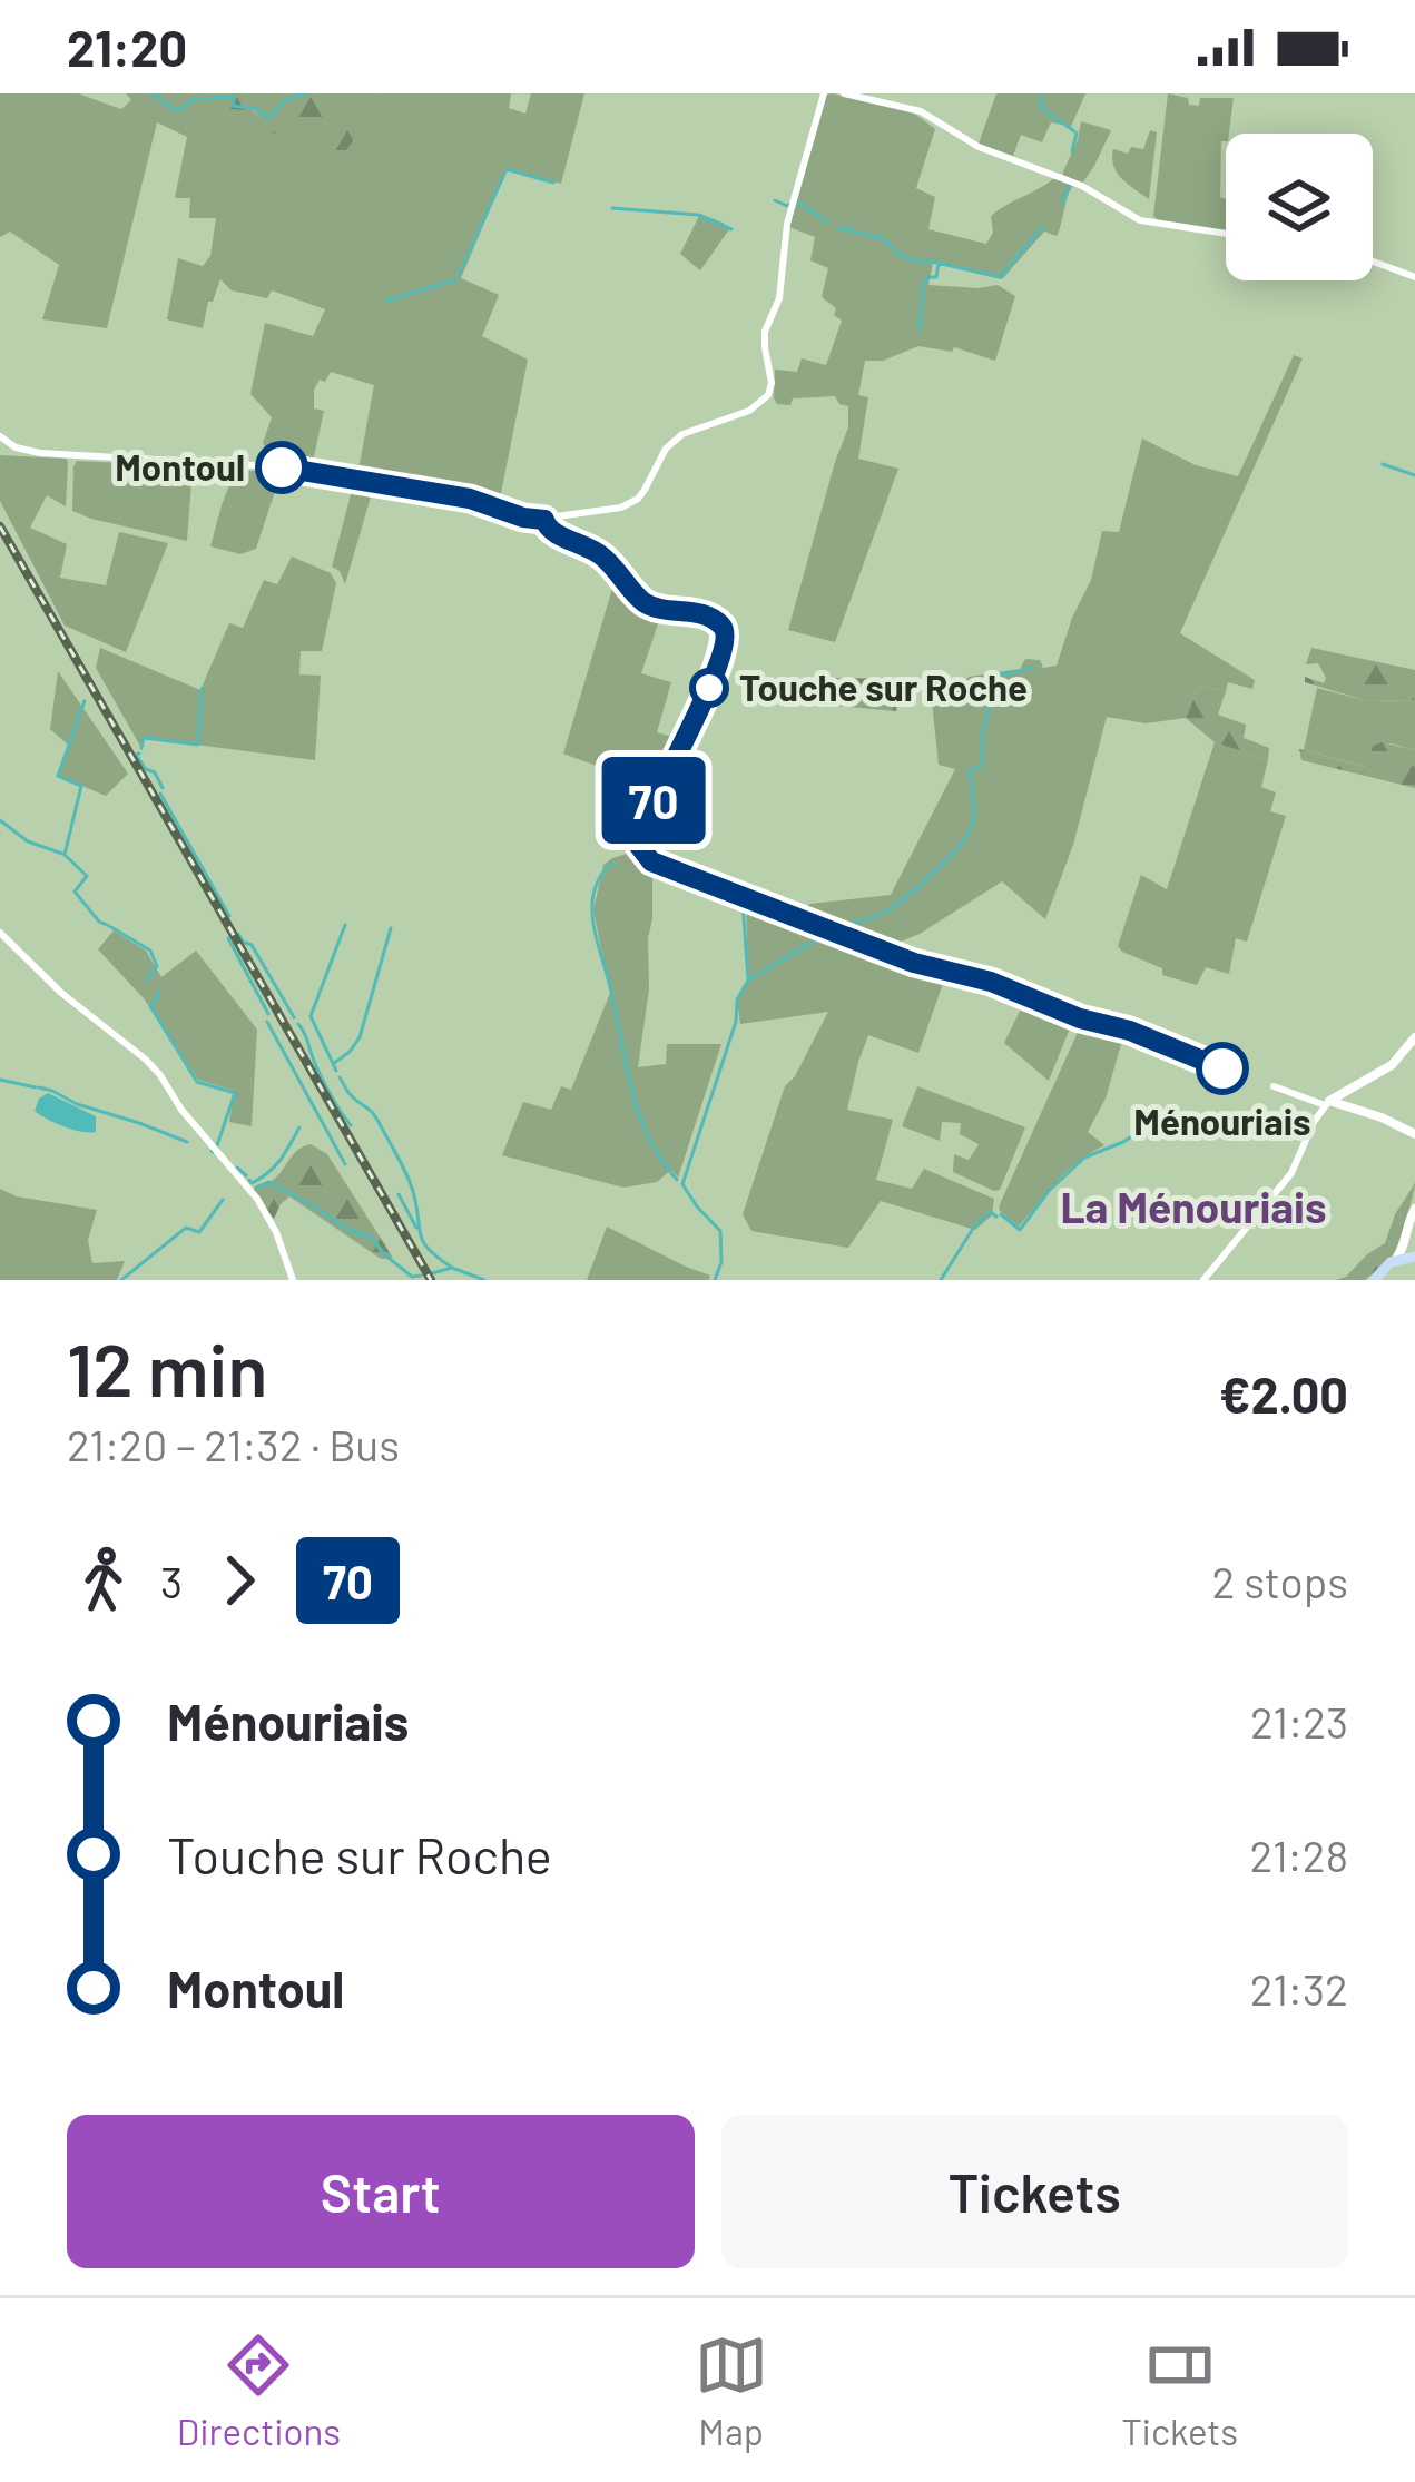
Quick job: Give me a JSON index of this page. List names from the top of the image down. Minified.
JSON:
{"districts":["La Ménouriais"],"places":["Montoul","Touche sur Roche","Ménouriais"],"lines":["bus line 70"],"page":{"status":"21:20","on_map":"70","heading":["12 min","21:20 – 21:32 · Bus","€2.00"],"legs":["3","70","2 stops"],"list":[{"name":"Ménouriais","value":"21:23"},{"name":"Touche sur Roche","value":"21:28"},{"name":"Montoul","value":"21:32"}],"buttons":["Start","Tickets"],"tabs":["Directions","Map","Tickets"]}}
